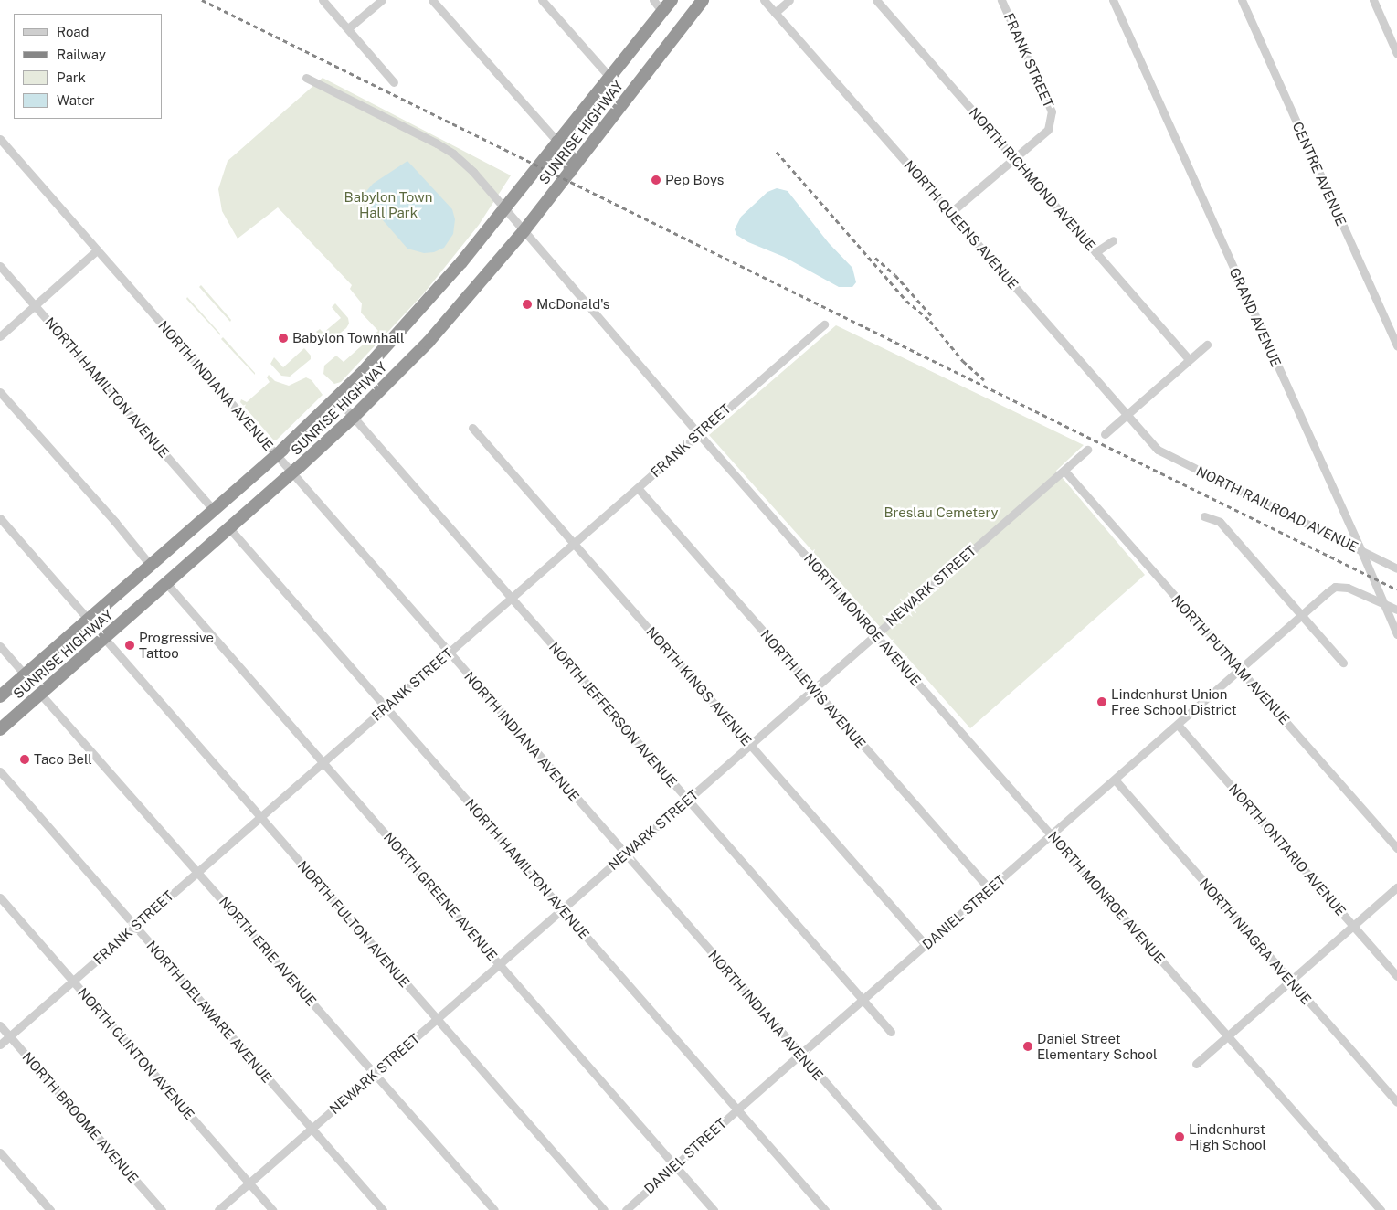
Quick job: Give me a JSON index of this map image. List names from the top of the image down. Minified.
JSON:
{"streets":{"highway":["SUNRISE HIGHWAY"],"street":["FRANK STREET","CENTRE AVENUE","NORTH RICHMOND AVENUE","NORTH QUEENS AVENUE","GRAND AVENUE","NORTH INDIANA AVENUE","NORTH HAMILTON AVENUE","NORTH RAILROAD AVENUE","NEWARK STREET","NORTH MONROE AVENUE","NORTH PUTNAM AVENUE","NORTH KINGS AVENUE","NORTH LEWIS AVENUE","NORTH JEFFERSON AVENUE","NORTH ONTARIO AVENUE","NORTH GREENE AVENUE","DANIEL STREET","NORTH FULTON AVENUE","NORTH NIAGRA AVENUE","NORTH ERIE AVENUE","NORTH DELAWARE AVENUE","NORTH CLINTON AVENUE","NORTH BROOME AVENUE"]},"crossings":[["FRANK STREET","NORTH RICHMOND AVENUE"],["FRANK STREET","NORTH QUEENS AVENUE"],["FRANK STREET","NORTH INDIANA AVENUE"],["FRANK STREET","NORTH HAMILTON AVENUE"],["FRANK STREET","NORTH MONROE AVENUE"],["FRANK STREET","NORTH KINGS AVENUE"],["FRANK STREET","NORTH LEWIS AVENUE"],["FRANK STREET","NORTH JEFFERSON AVENUE"],["FRANK STREET","NORTH GREENE AVENUE"],["FRANK STREET","NORTH FULTON AVENUE"],["FRANK STREET","NORTH ERIE AVENUE"],["FRANK STREET","NORTH DELAWARE AVENUE"],["FRANK STREET","NORTH CLINTON AVENUE"],["FRANK STREET","NORTH BROOME AVENUE"],["SUNRISE HIGHWAY","NORTH INDIANA AVENUE"],["SUNRISE HIGHWAY","NORTH HAMILTON AVENUE"],["SUNRISE HIGHWAY","NORTH MONROE AVENUE"],["SUNRISE HIGHWAY","NORTH JEFFERSON AVENUE"],["SUNRISE HIGHWAY","NORTH GREENE AVENUE"],["SUNRISE HIGHWAY","NORTH FULTON AVENUE"],["SUNRISE HIGHWAY","NORTH ERIE AVENUE"],["NORTH QUEENS AVENUE","NORTH RAILROAD AVENUE"],["GRAND AVENUE","NORTH RAILROAD AVENUE"],["GRAND AVENUE","DANIEL STREET"],["NORTH INDIANA AVENUE","NEWARK STREET"],["NORTH INDIANA AVENUE","DANIEL STREET"],["NORTH HAMILTON AVENUE","NEWARK STREET"],["NORTH HAMILTON AVENUE","DANIEL STREET"],["NEWARK STREET","NORTH MONROE AVENUE"],["NEWARK STREET","NORTH PUTNAM AVENUE"],["NEWARK STREET","NORTH KINGS AVENUE"],["NEWARK STREET","NORTH LEWIS AVENUE"],["NEWARK STREET","NORTH JEFFERSON AVENUE"],["NEWARK STREET","NORTH GREENE AVENUE"],["NEWARK STREET","NORTH FULTON AVENUE"],["NEWARK STREET","NORTH ERIE AVENUE"],["NEWARK STREET","NORTH DELAWARE AVENUE"],["NEWARK STREET","NORTH CLINTON AVENUE"],["NORTH MONROE AVENUE","DANIEL STREET"],["NORTH PUTNAM AVENUE","DANIEL STREET"],["NORTH KINGS AVENUE","DANIEL STREET"],["NORTH LEWIS AVENUE","DANIEL STREET"],["NORTH JEFFERSON AVENUE","DANIEL STREET"],["NORTH ONTARIO AVENUE","DANIEL STREET"],["NORTH GREENE AVENUE","DANIEL STREET"],["DANIEL STREET","NORTH NIAGRA AVENUE"]],"parks":["Babylon Town Hall Park","Breslau Cemetery"],"places":["Pep Boys","McDonald's","Babylon Townhall","Progressive Tattoo","Lindenhurst Union Free School District","Taco Bell","Daniel Street Elementary School","Lindenhurst High School"],"legend":["Road","Railway","Park","Water"]}
